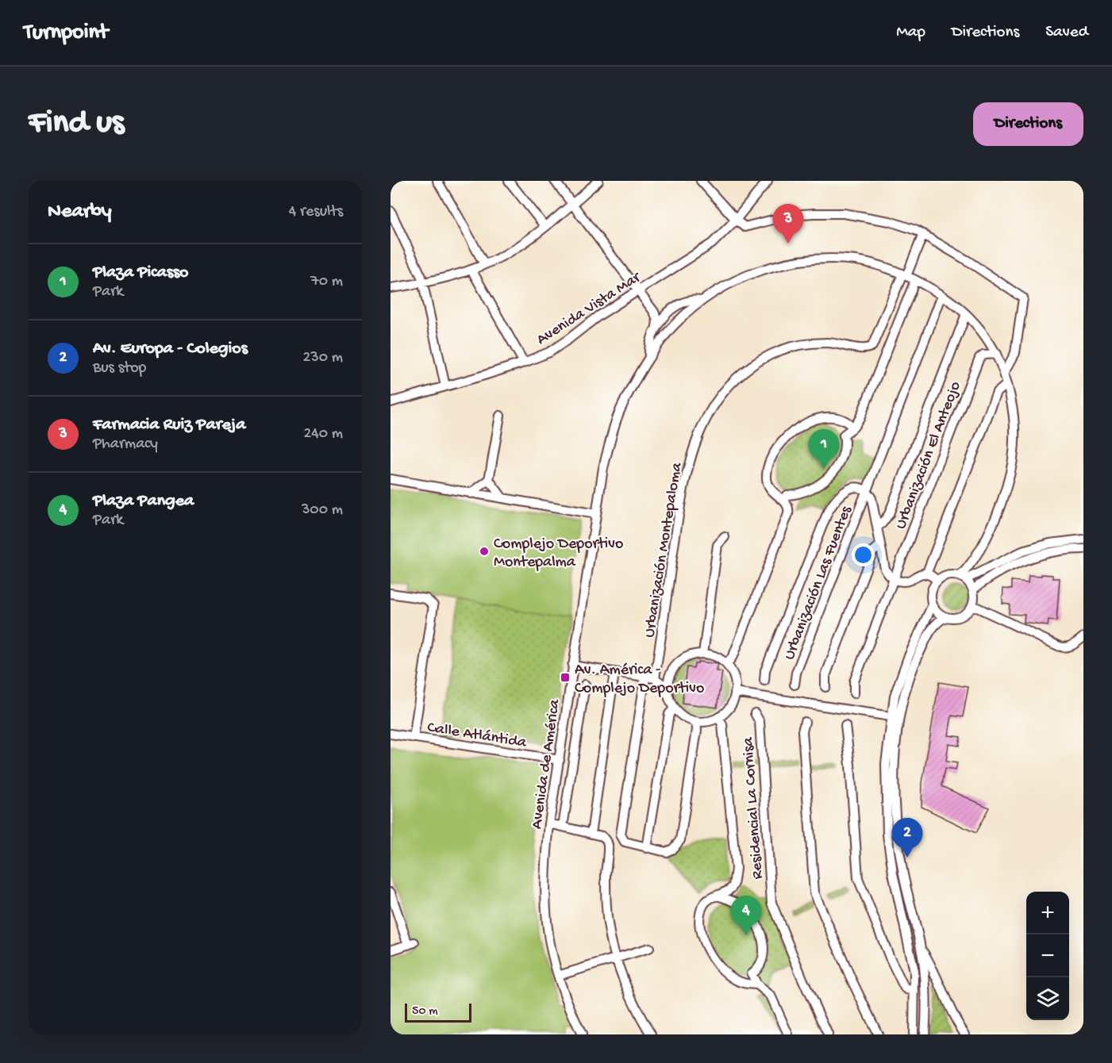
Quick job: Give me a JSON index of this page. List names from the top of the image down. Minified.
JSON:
{"streets":{"street":["Avenida Vista Mar","Urbanización El Anteojo","Urbanización Montepaloma","Urbanización Las Fuentes","Calle Atlántida","Avenida de América","Residencial La Cornisa"]},"crossings":[["Urbanización El Anteojo","Avenida de América"],["Urbanización Montepaloma","Avenida de América"],["Calle Atlántida","Avenida de América"]],"places":{"other":["Complejo Deportivo Montepalma"],"transit":["Av. América - Complejo Deportivo"]},"scale_bar":"50 m","page":{"header":"Turnpoint","nav":["Map","Directions","Saved"],"buttons":"Directions","title":"Find us","heading":["Nearby","4 results"],"pins":["3","1","2","4"],"list":[{"mark":"1","name":"Plaza Picasso","note":"Park","value":"70 m"},{"mark":"2","name":"Av. Europa - Colegios","note":"Bus stop","value":"230 m"},{"mark":"3","name":"Farmacia Ruiz Pareja","note":"Pharmacy","value":"240 m"},{"mark":"4","name":"Plaza Pangea","note":"Park","value":"300 m"}],"map_buttons":["+","−"],"scale":"50 m"}}
